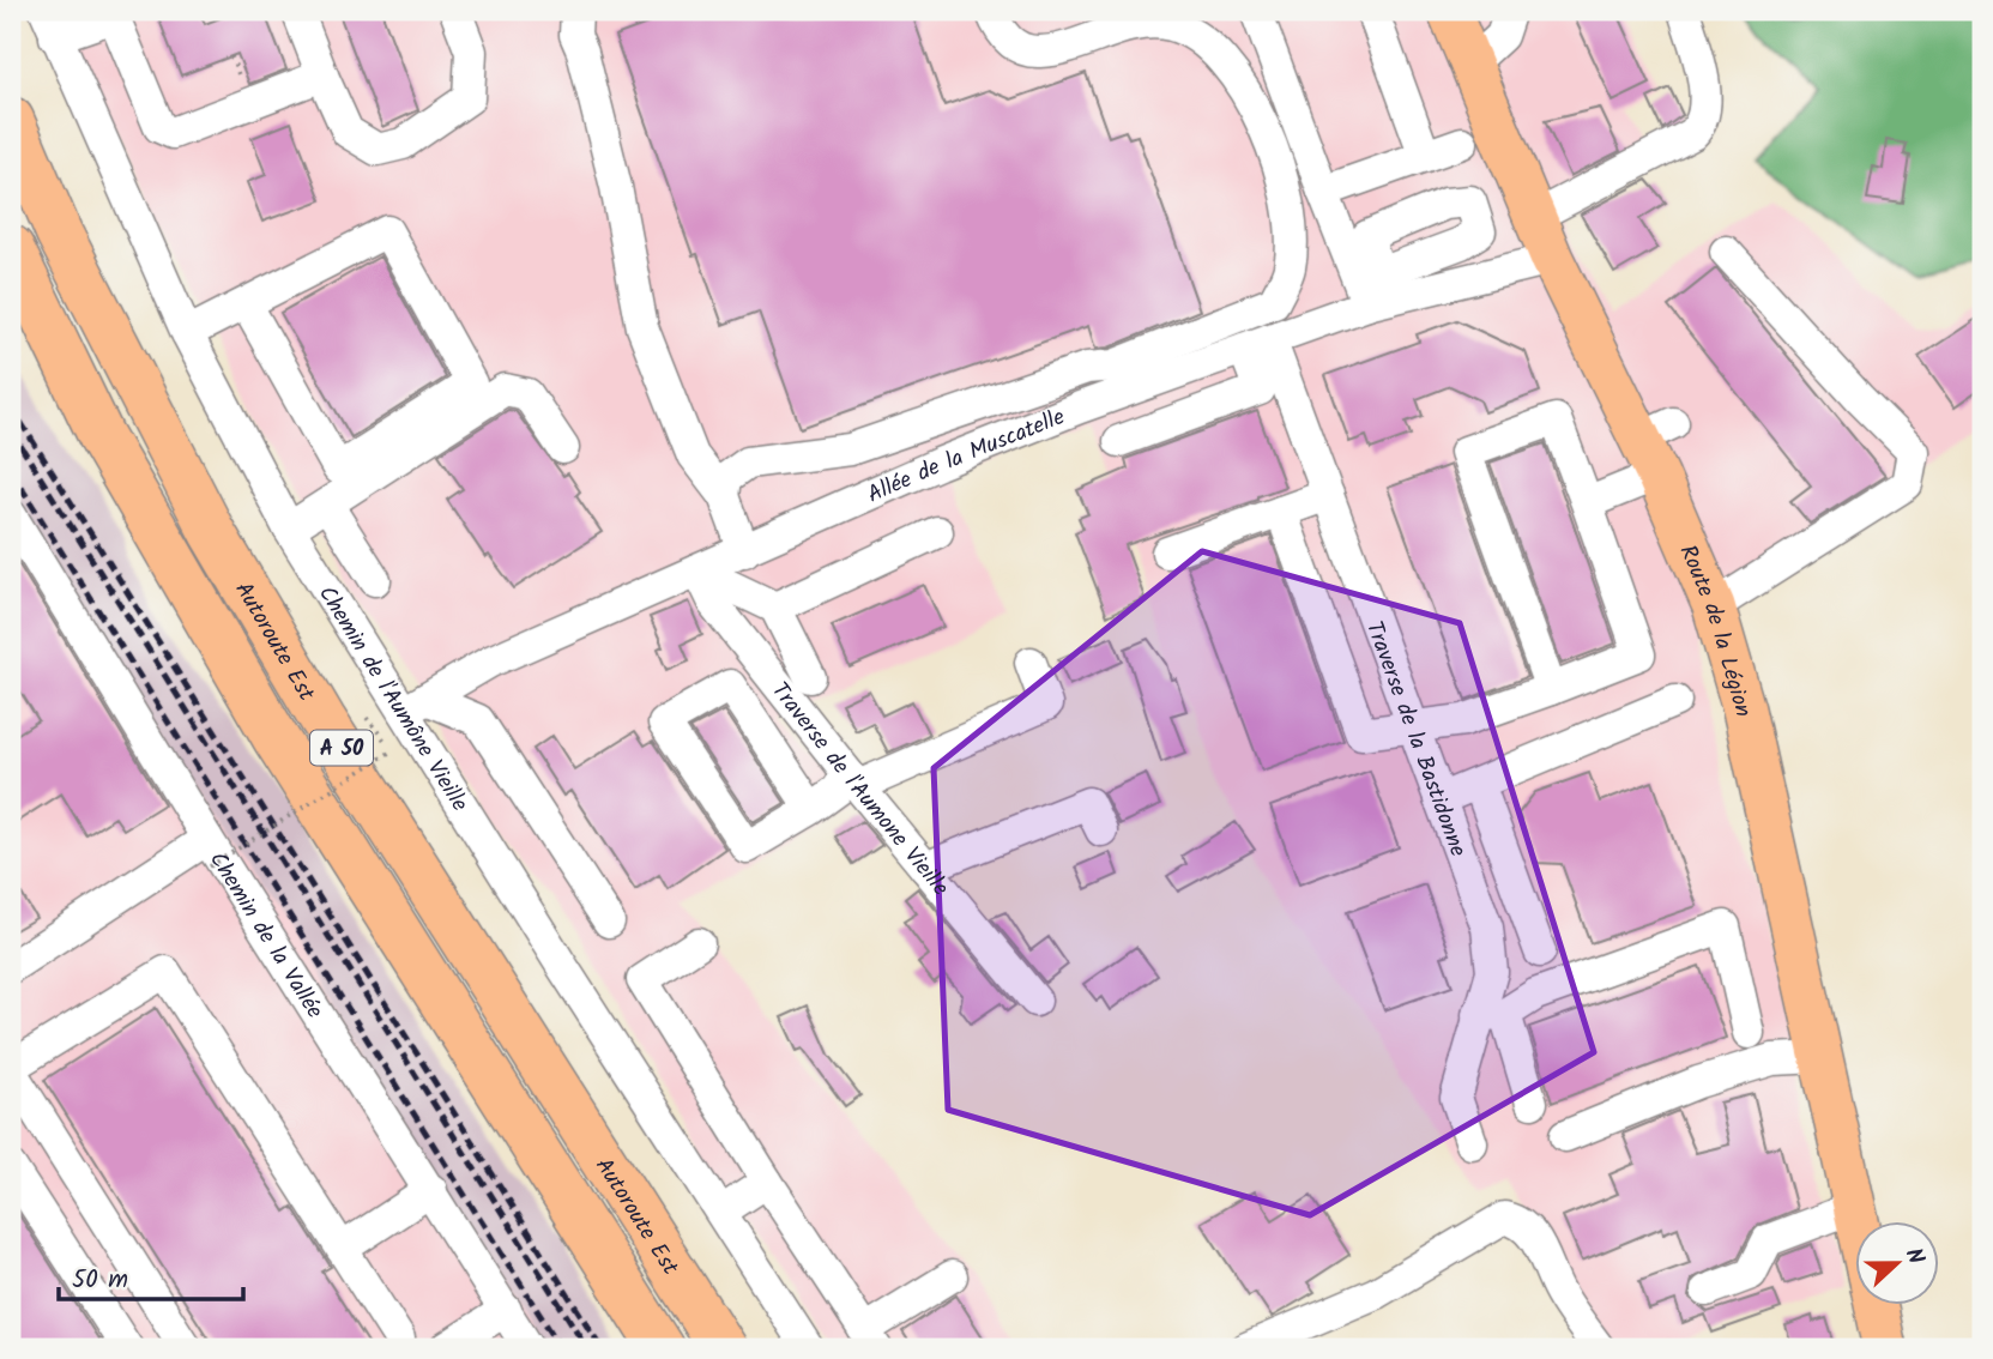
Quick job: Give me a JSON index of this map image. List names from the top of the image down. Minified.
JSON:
{"streets":{"highway":["Autoroute Est","A 50"],"main road":["Route de la Légion"],"street":["Allée de la Muscatelle","Chemin de l'Aumône Vieille","Traverse de la Bastidonne","Traverse de l'Aumone Vieille","Chemin de la Vallée"]},"crossings":[["Allée de la Muscatelle","Route de la Légion"],["Allée de la Muscatelle","Chemin de l'Aumône Vieille"],["Allée de la Muscatelle","Traverse de la Bastidonne"],["Allée de la Muscatelle","Traverse de l'Aumone Vieille"]],"scale_bar":"50 m","north":"right"}
